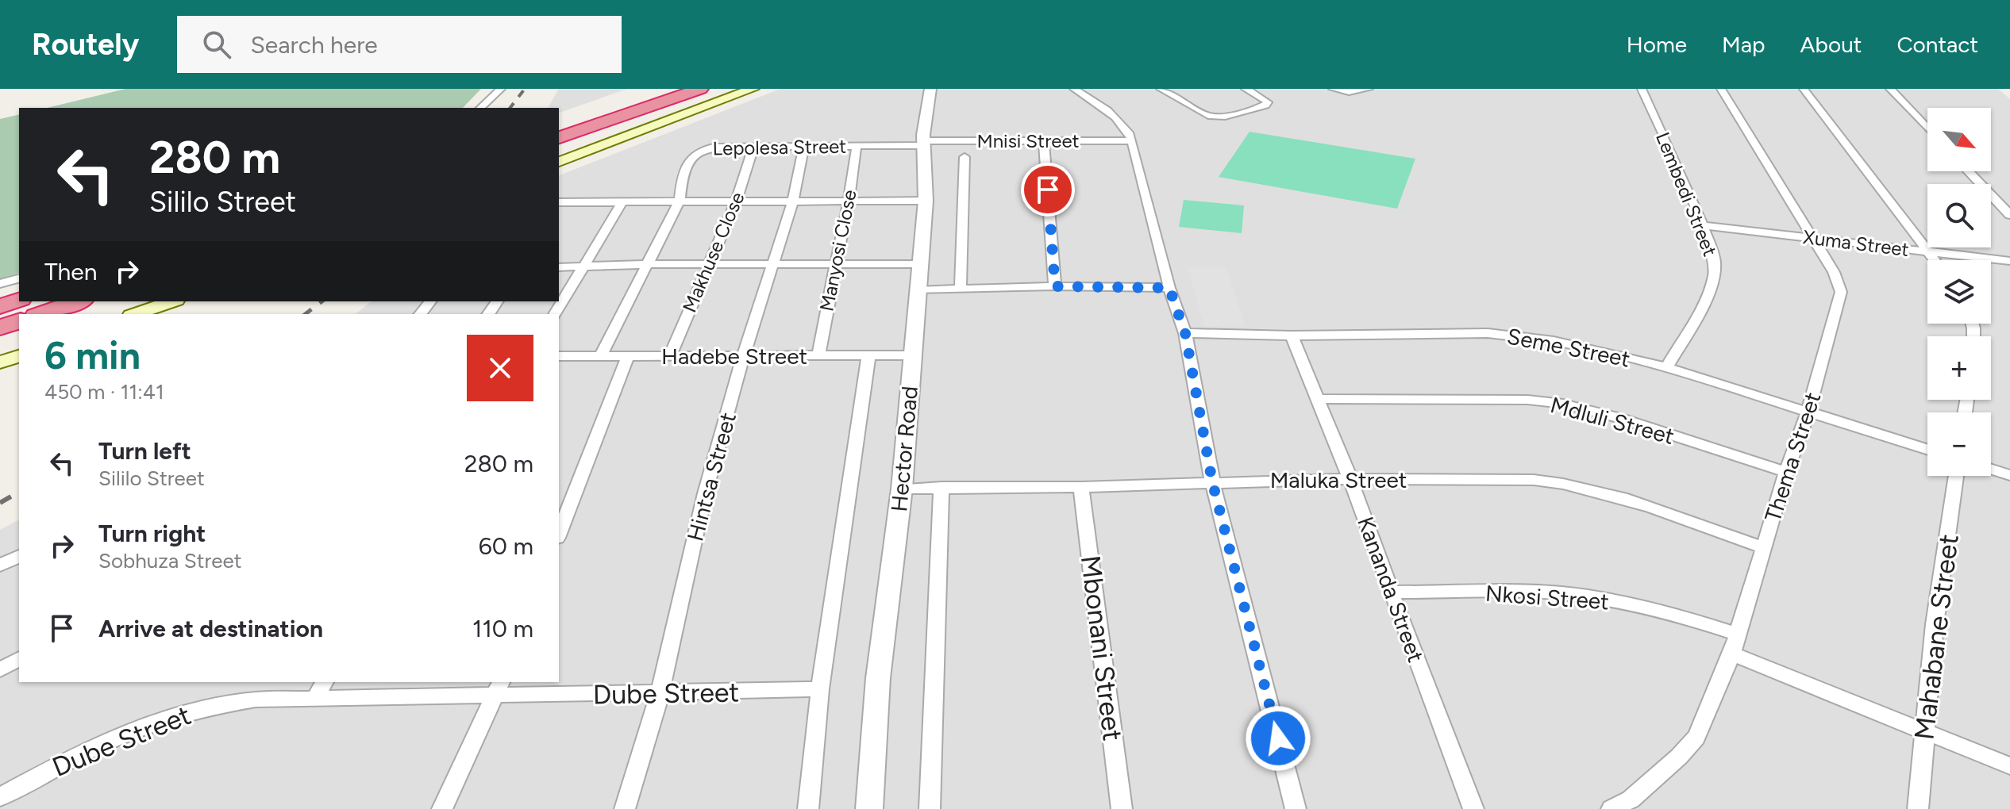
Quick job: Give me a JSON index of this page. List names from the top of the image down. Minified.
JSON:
{"streets":{"street":["Mnisi Street","Lepolesa Street","Lembedi Street","Xuma Street","Manyosi Close","Makhuse Close","Seme Street","Hadebe Street","Mdluli Street","Hector Road","Thema Street","Hintsa Street","Maluka Street","Kananda Street","Nkosi Street","Mahabane Street","Mbonani Street","Dube Street"]},"crossings":[["Mnisi Street","Lepolesa Street"],["Mnisi Street","Hector Road"],["Lepolesa Street","Manyosi Close"],["Lepolesa Street","Makhuse Close"],["Lepolesa Street","Hadebe Street"],["Lepolesa Street","Hector Road"],["Lepolesa Street","Hintsa Street"],["Lembedi Street","Xuma Street"],["Lembedi Street","Seme Street"],["Xuma Street","Thema Street"],["Manyosi Close","Hadebe Street"],["Makhuse Close","Hadebe Street"],["Seme Street","Thema Street"],["Seme Street","Kananda Street"],["Hadebe Street","Hector Road"],["Hadebe Street","Hintsa Street"],["Mdluli Street","Thema Street"],["Mdluli Street","Kananda Street"],["Hector Road","Maluka Street"],["Hector Road","Dube Street"],["Thema Street","Maluka Street"],["Thema Street","Nkosi Street"],["Hintsa Street","Dube Street"],["Maluka Street","Kananda Street"],["Maluka Street","Mbonani Street"],["Kananda Street","Nkosi Street"]],"north":"bottom right","page":{"header":"Routely","search":"Search here","nav":["Home","Map","About","Contact"],"map_buttons":["+","−"],"turn":["280 m","Sililo Street"],"then":"Then","heading":["6 min","450 m · 11:41"],"list":[{"name":"Turn left","note":"Sililo Street","value":"280 m"},{"name":"Turn right","note":"Sobhuza Street","value":"60 m"},{"name":"Arrive at destination","value":"110 m"}]}}
